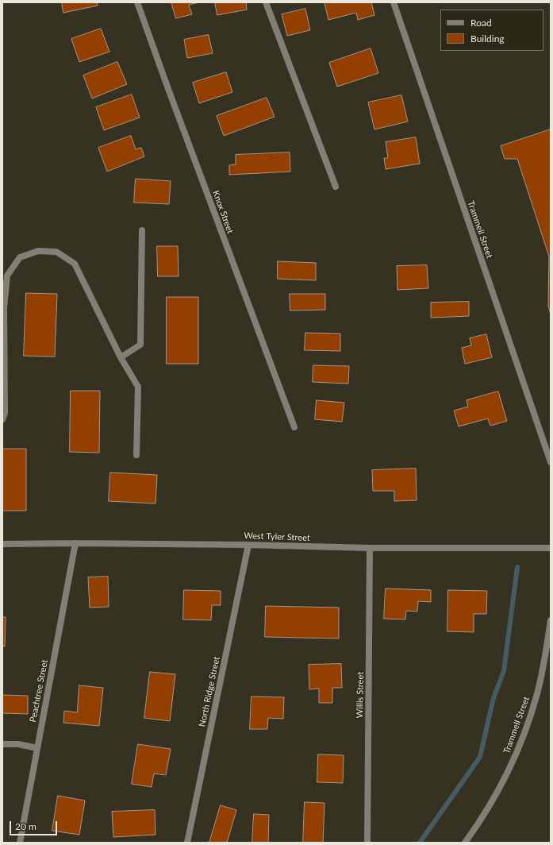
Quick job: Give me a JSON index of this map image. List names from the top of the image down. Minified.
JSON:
{"streets":{"street":["Knox Street","Trammell Street","West Tyler Street","Peachtree Street","North Ridge Street","Willis Street"]},"crossings":[["West Tyler Street","Peachtree Street"],["West Tyler Street","North Ridge Street"],["West Tyler Street","Willis Street"]],"legend":["Road","Building"],"scale_bar":"20 m"}
